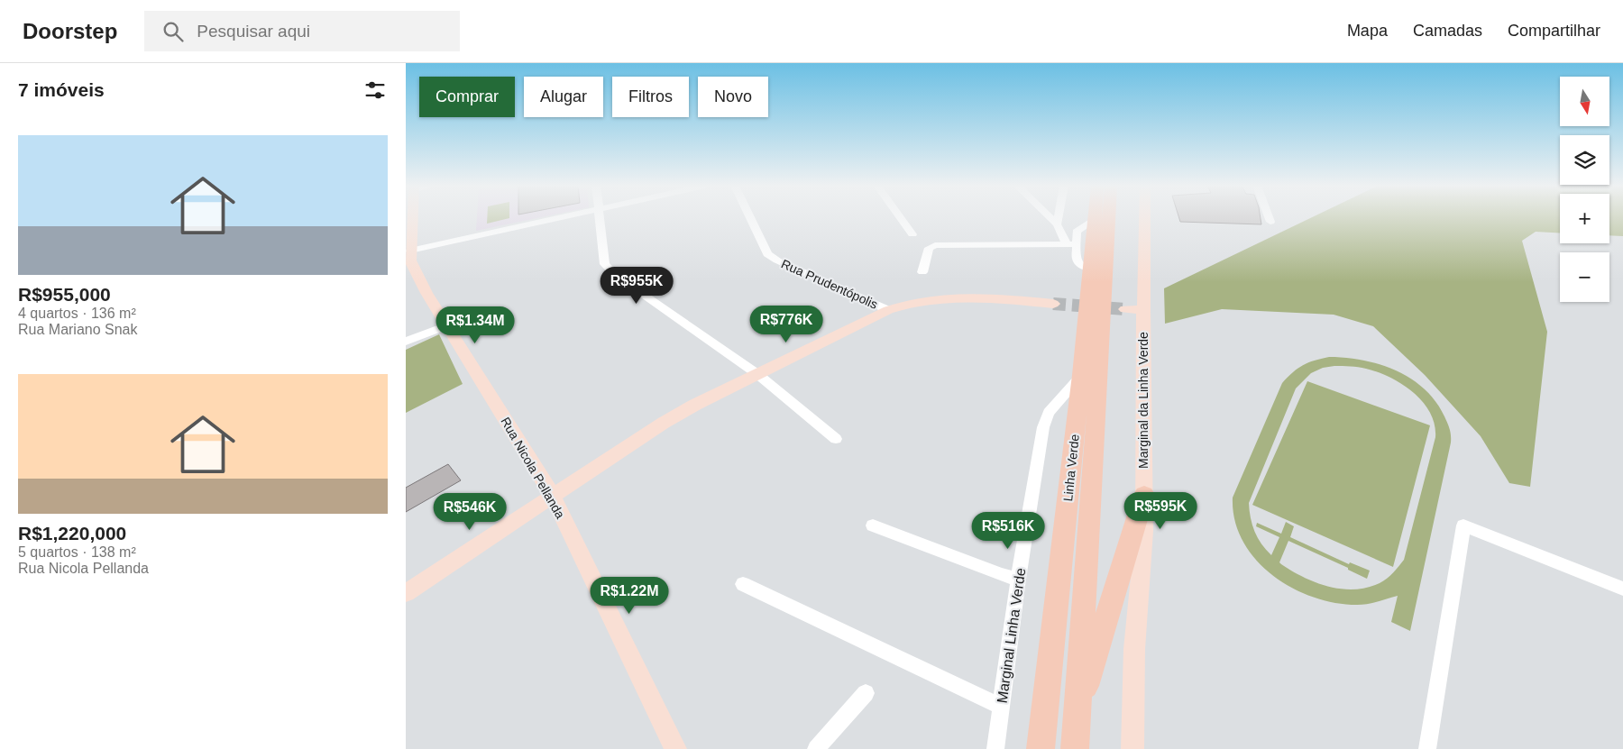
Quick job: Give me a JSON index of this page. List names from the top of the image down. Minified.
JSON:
{"streets":{"highway":["Linha Verde"],"main road":["Marginal da Linha Verde","Rua Nicola Pellanda"],"street":["Rua Prudentópolis","Marginal Linha Verde"]},"crossings":[["Linha Verde","Marginal Linha Verde"]],"north":"bottom","page":{"header":"Doorstep","search":"Pesquisar aqui","nav":["Mapa","Camadas","Compartilhar"],"heading":"7 imóveis","map_buttons":["+","−"],"chip":["Comprar","Alugar","Filtros","Novo"],"list":[{"name":"R$955,000","note":"4 quartos · 136 m² · Rua Mariano Snak"},{"name":"R$1,220,000","note":"5 quartos · 138 m² · Rua Nicola Pellanda"}],"price":["R$955K","R$776K","R$1.34M","R$595K","R$546K","R$516K","R$1.22M"]}}
